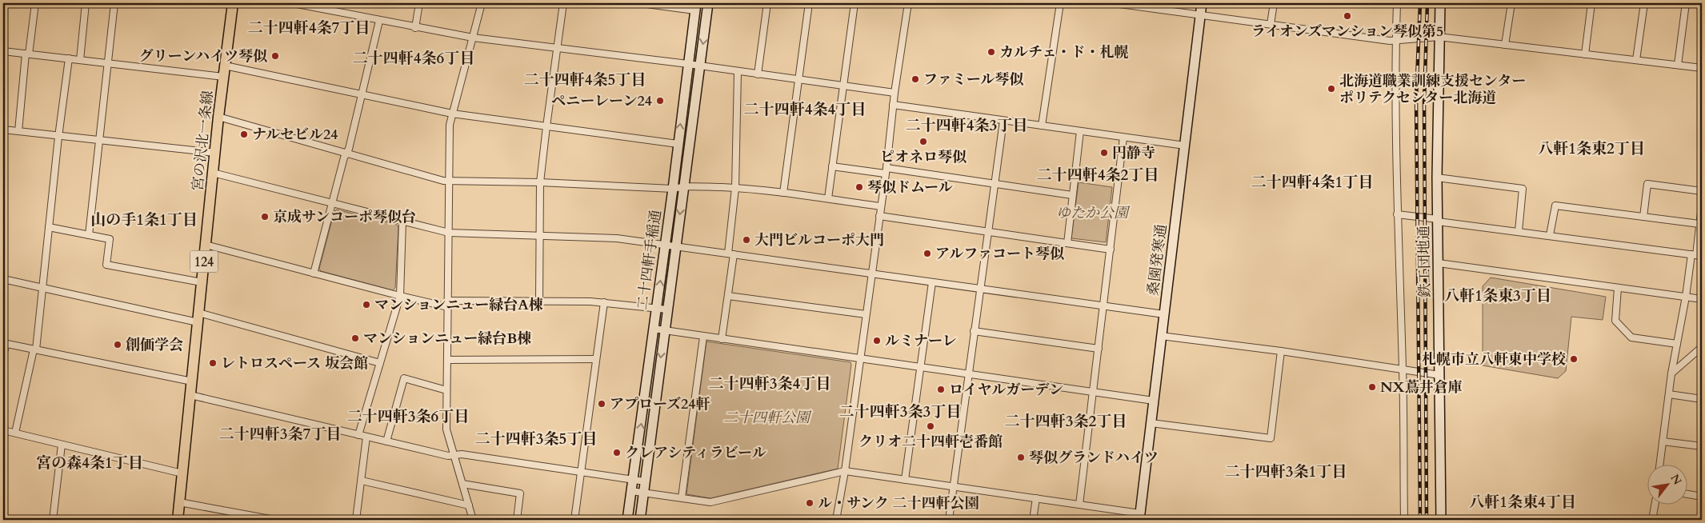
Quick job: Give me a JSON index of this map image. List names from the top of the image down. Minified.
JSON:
{"streets":{"main road":["宮の沢北一条線","124"],"street":["二十四軒手稲通","桑園発寒通","鉄工団地通"]},"districts":["二十四軒4条7丁目","二十四軒4条6丁目","二十四軒4条5丁目","二十四軒4条4丁目","二十四軒4条3丁目","八軒1条東2丁目","二十四軒4条2丁目","二十四軒4条1丁目","山の手1条1丁目","八軒1条東3丁目","二十四軒3条4丁目","二十四軒3条3丁目","二十四軒3条6丁目","二十四軒3条2丁目","二十四軒3条7丁目","二十四軒3条5丁目","宮の森4条1丁目","二十四軒3条1丁目","八軒1条東4丁目"],"parks":["ゆたか公園","二十四軒公園"],"places":["ライオンズマンション琴似第5","カルチェ・ド・札幌","グリーンハイツ琴似","ファミール琴似","北海道職業訓練支援センター ポリテクセンター北海道","ペニーレーン24","ナルセビル24","ピオネロ琴似","円静寺","琴似ドムール","京成サンコーポ琴似台","大門ビルコーポ大門","アルファコート琴似","マンションニュー緑台A棟","マンションニュー緑台B棟","ルミナーレ","創価学会","札幌市立八軒東中学校","レトロスペース 坂会館","NX蔦井倉庫","ロイヤルガーデン","アプローズ24軒","クリオ二十四軒壱番館","クレアシティラビール","琴似グランドハイツ","ル・サンク 二十四軒公園"],"north":"top right"}
